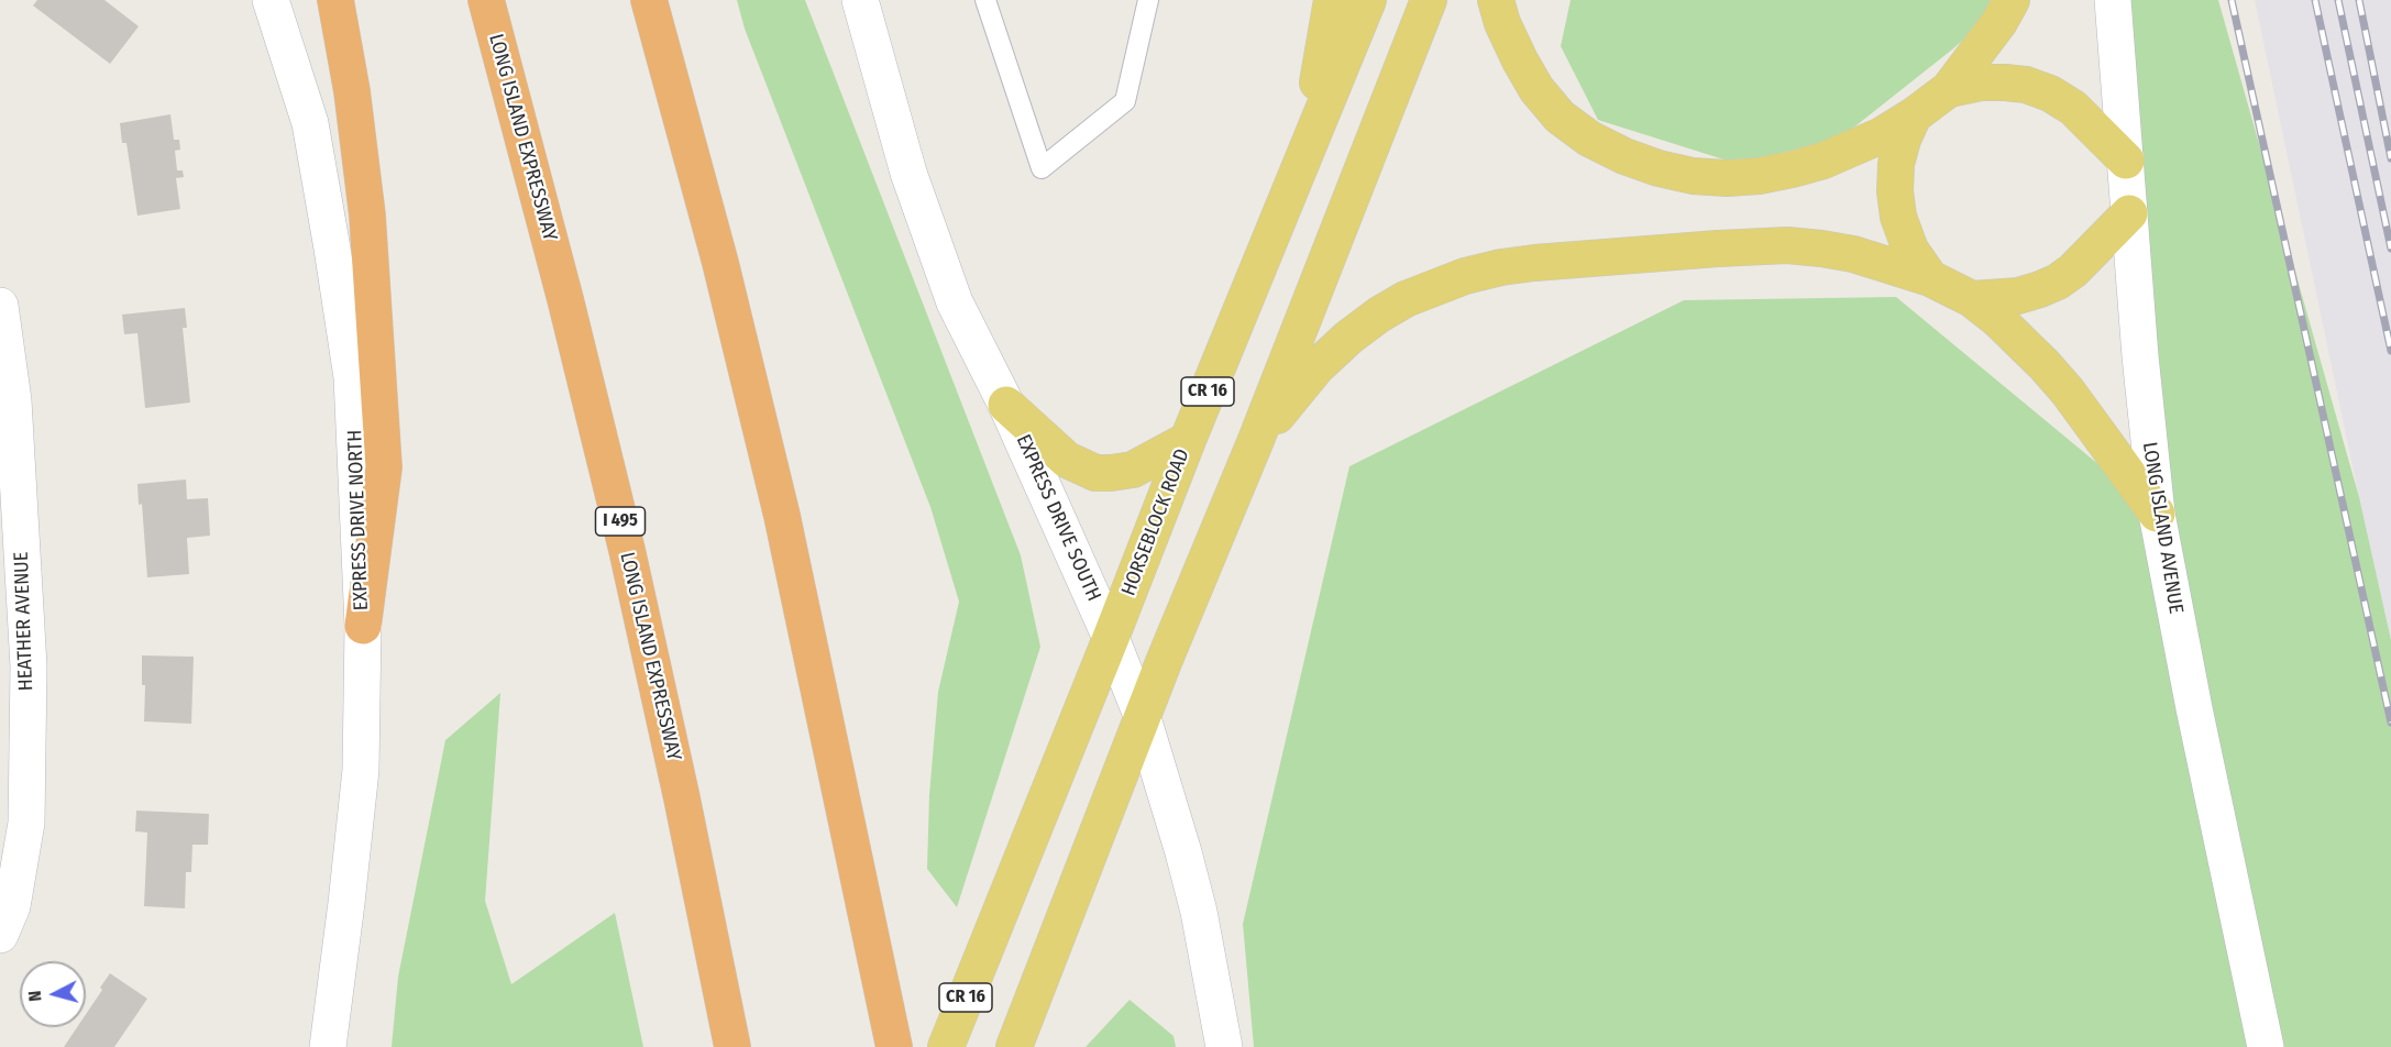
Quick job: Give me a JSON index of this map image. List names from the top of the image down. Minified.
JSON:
{"streets":{"highway":["LONG ISLAND EXPRESSWAY","I 495"],"main road":["CR 16","EXPRESS DRIVE SOUTH","EXPRESS DRIVE NORTH","HORSEBLOCK ROAD","LONG ISLAND AVENUE","HEATHER AVENUE"]},"crossings":[["EXPRESS DRIVE SOUTH","HORSEBLOCK ROAD"]],"north":"left"}
